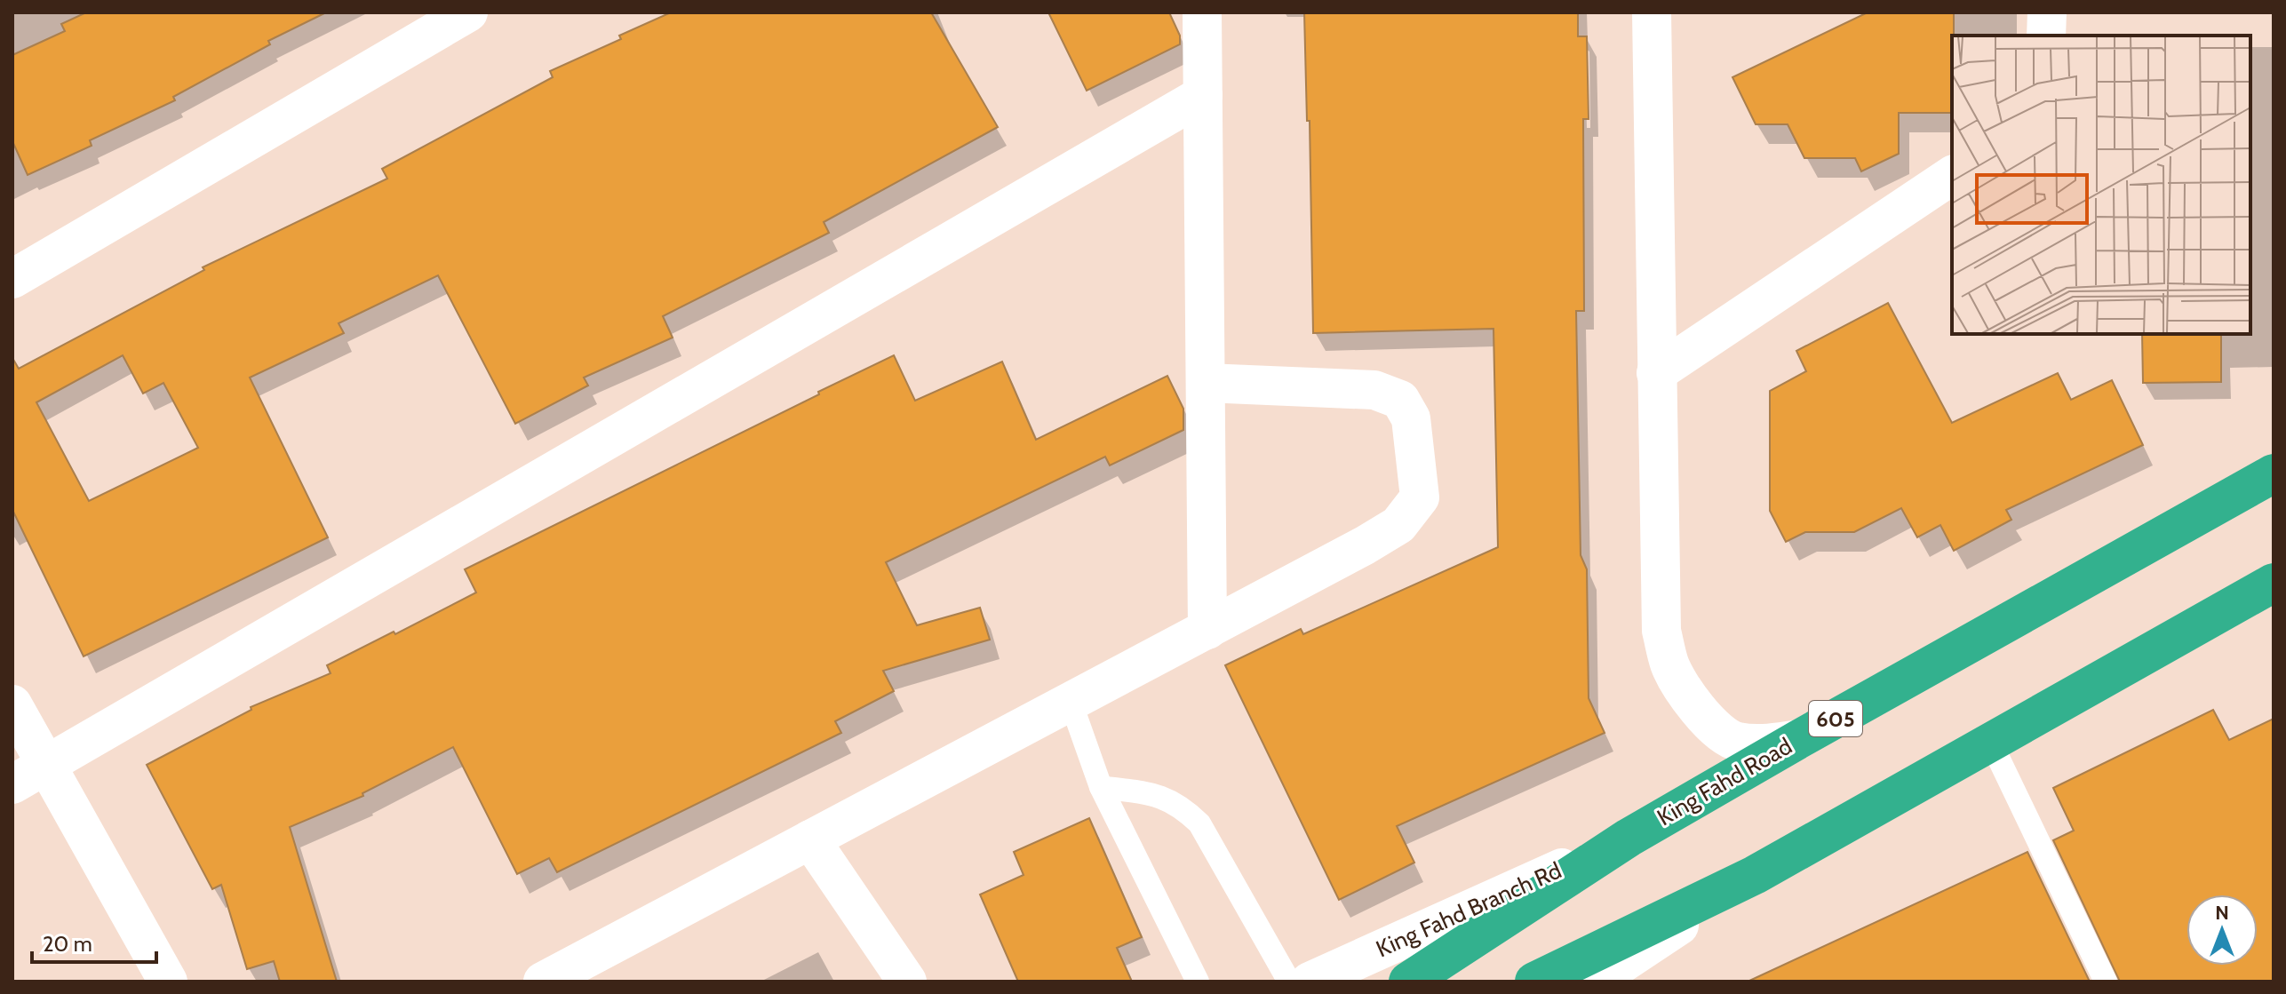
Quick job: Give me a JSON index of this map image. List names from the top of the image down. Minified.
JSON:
{"streets":{"highway":["605","King Fahd Road"],"street":["King Fahd Branch Rd"]},"crossings":[["King Fahd Road","King Fahd Branch Rd"]],"scale_bar":"20 m","north":"top"}
